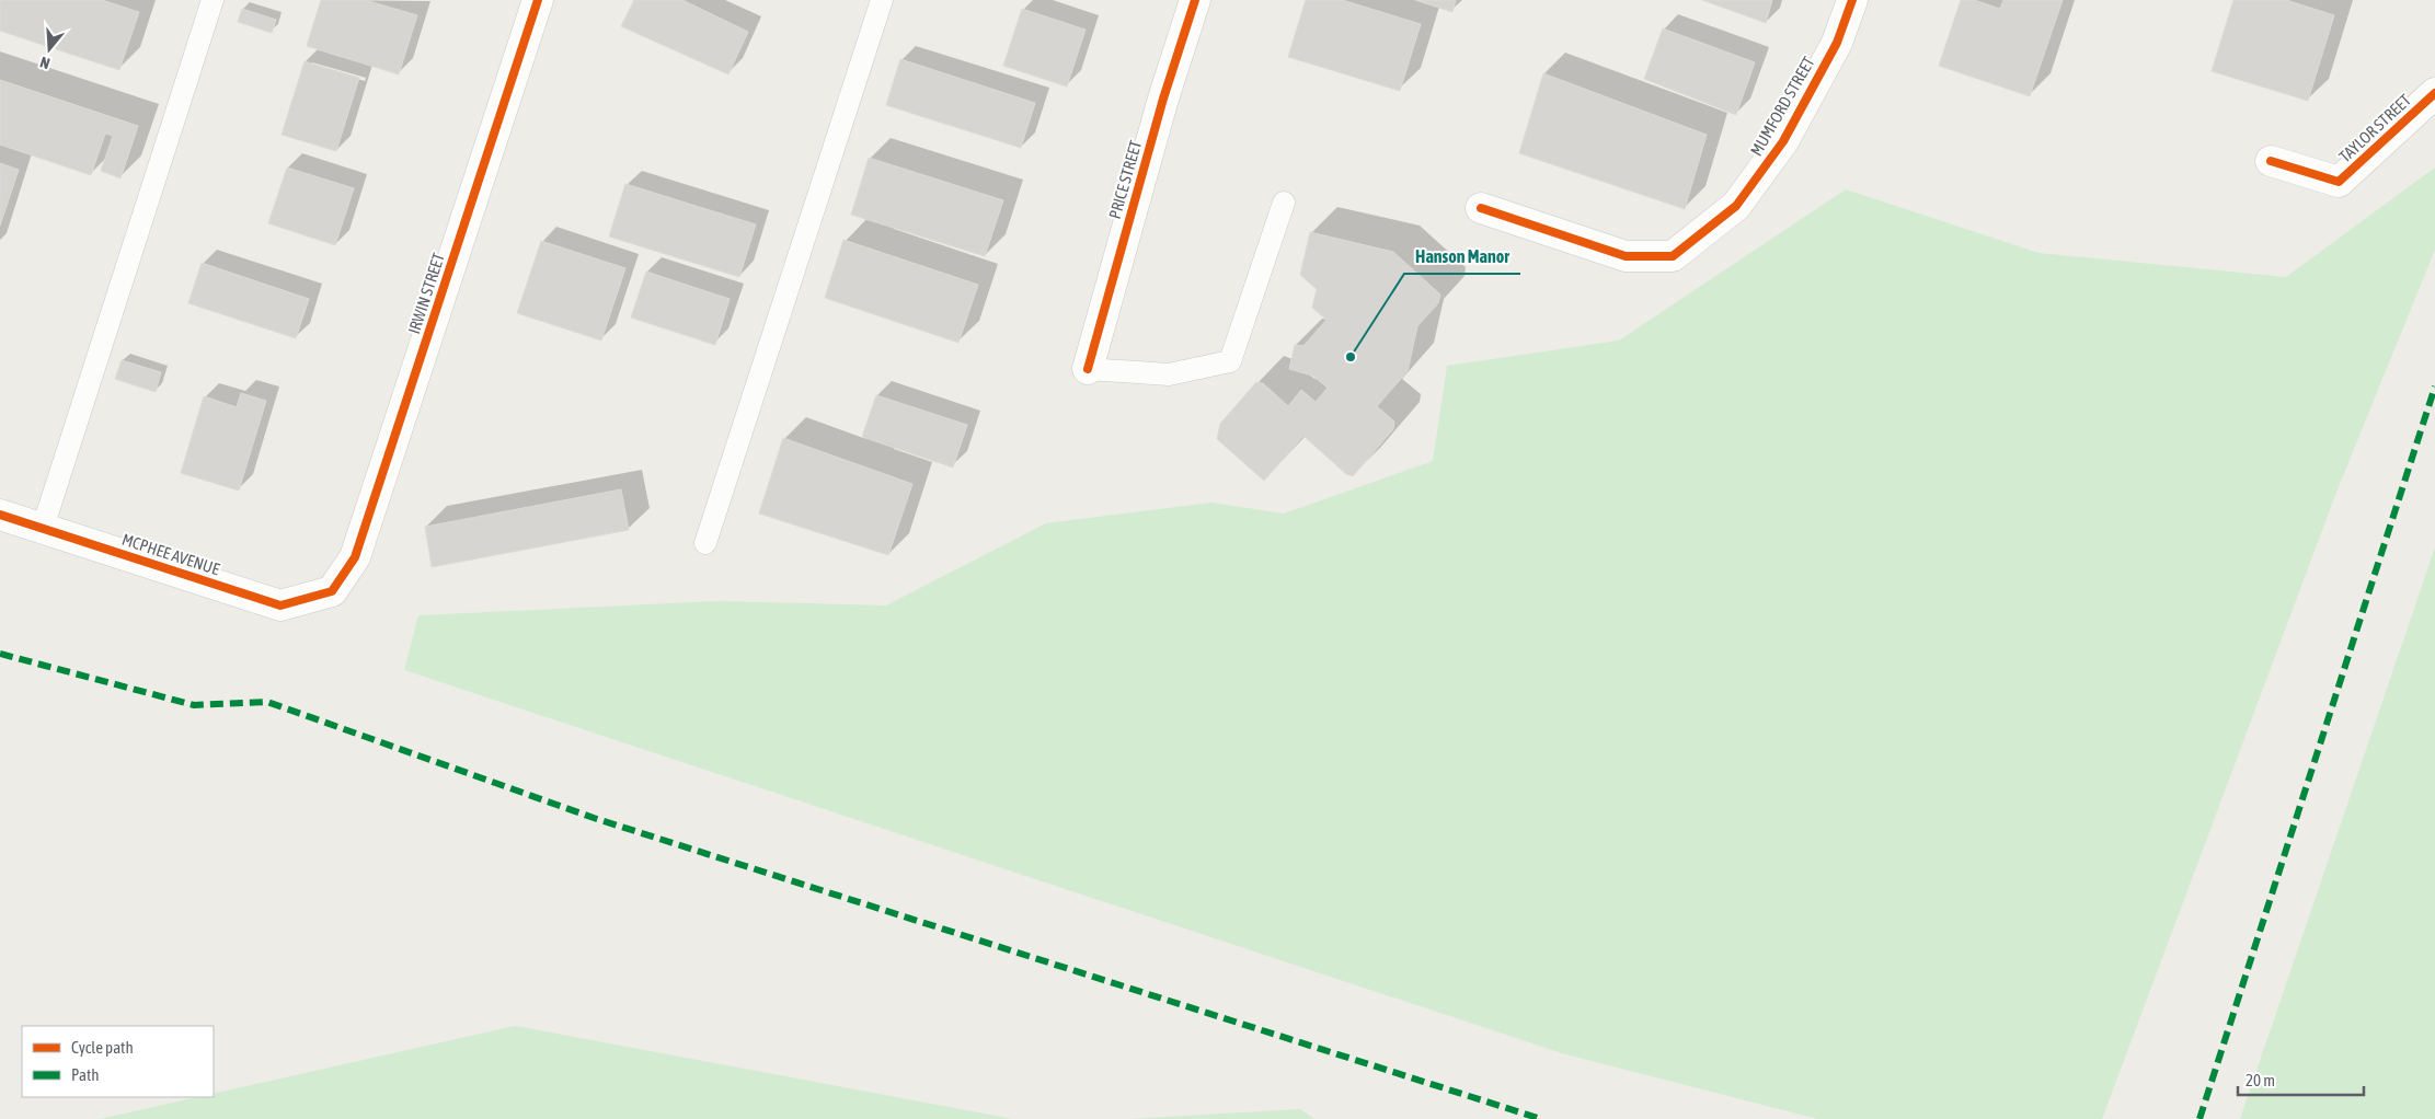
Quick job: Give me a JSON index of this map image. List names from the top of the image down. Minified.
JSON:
{"streets":{"street":["MUMFORD STREET","TAYLOR STREET","PRICE STREET","IRWIN STREET","MCPHEE AVENUE"]},"crossings":[["IRWIN STREET","MCPHEE AVENUE"]],"places":["Hanson Manor"],"legend":["Cycle path","Path"],"scale_bar":"20 m","north":"bottom"}
